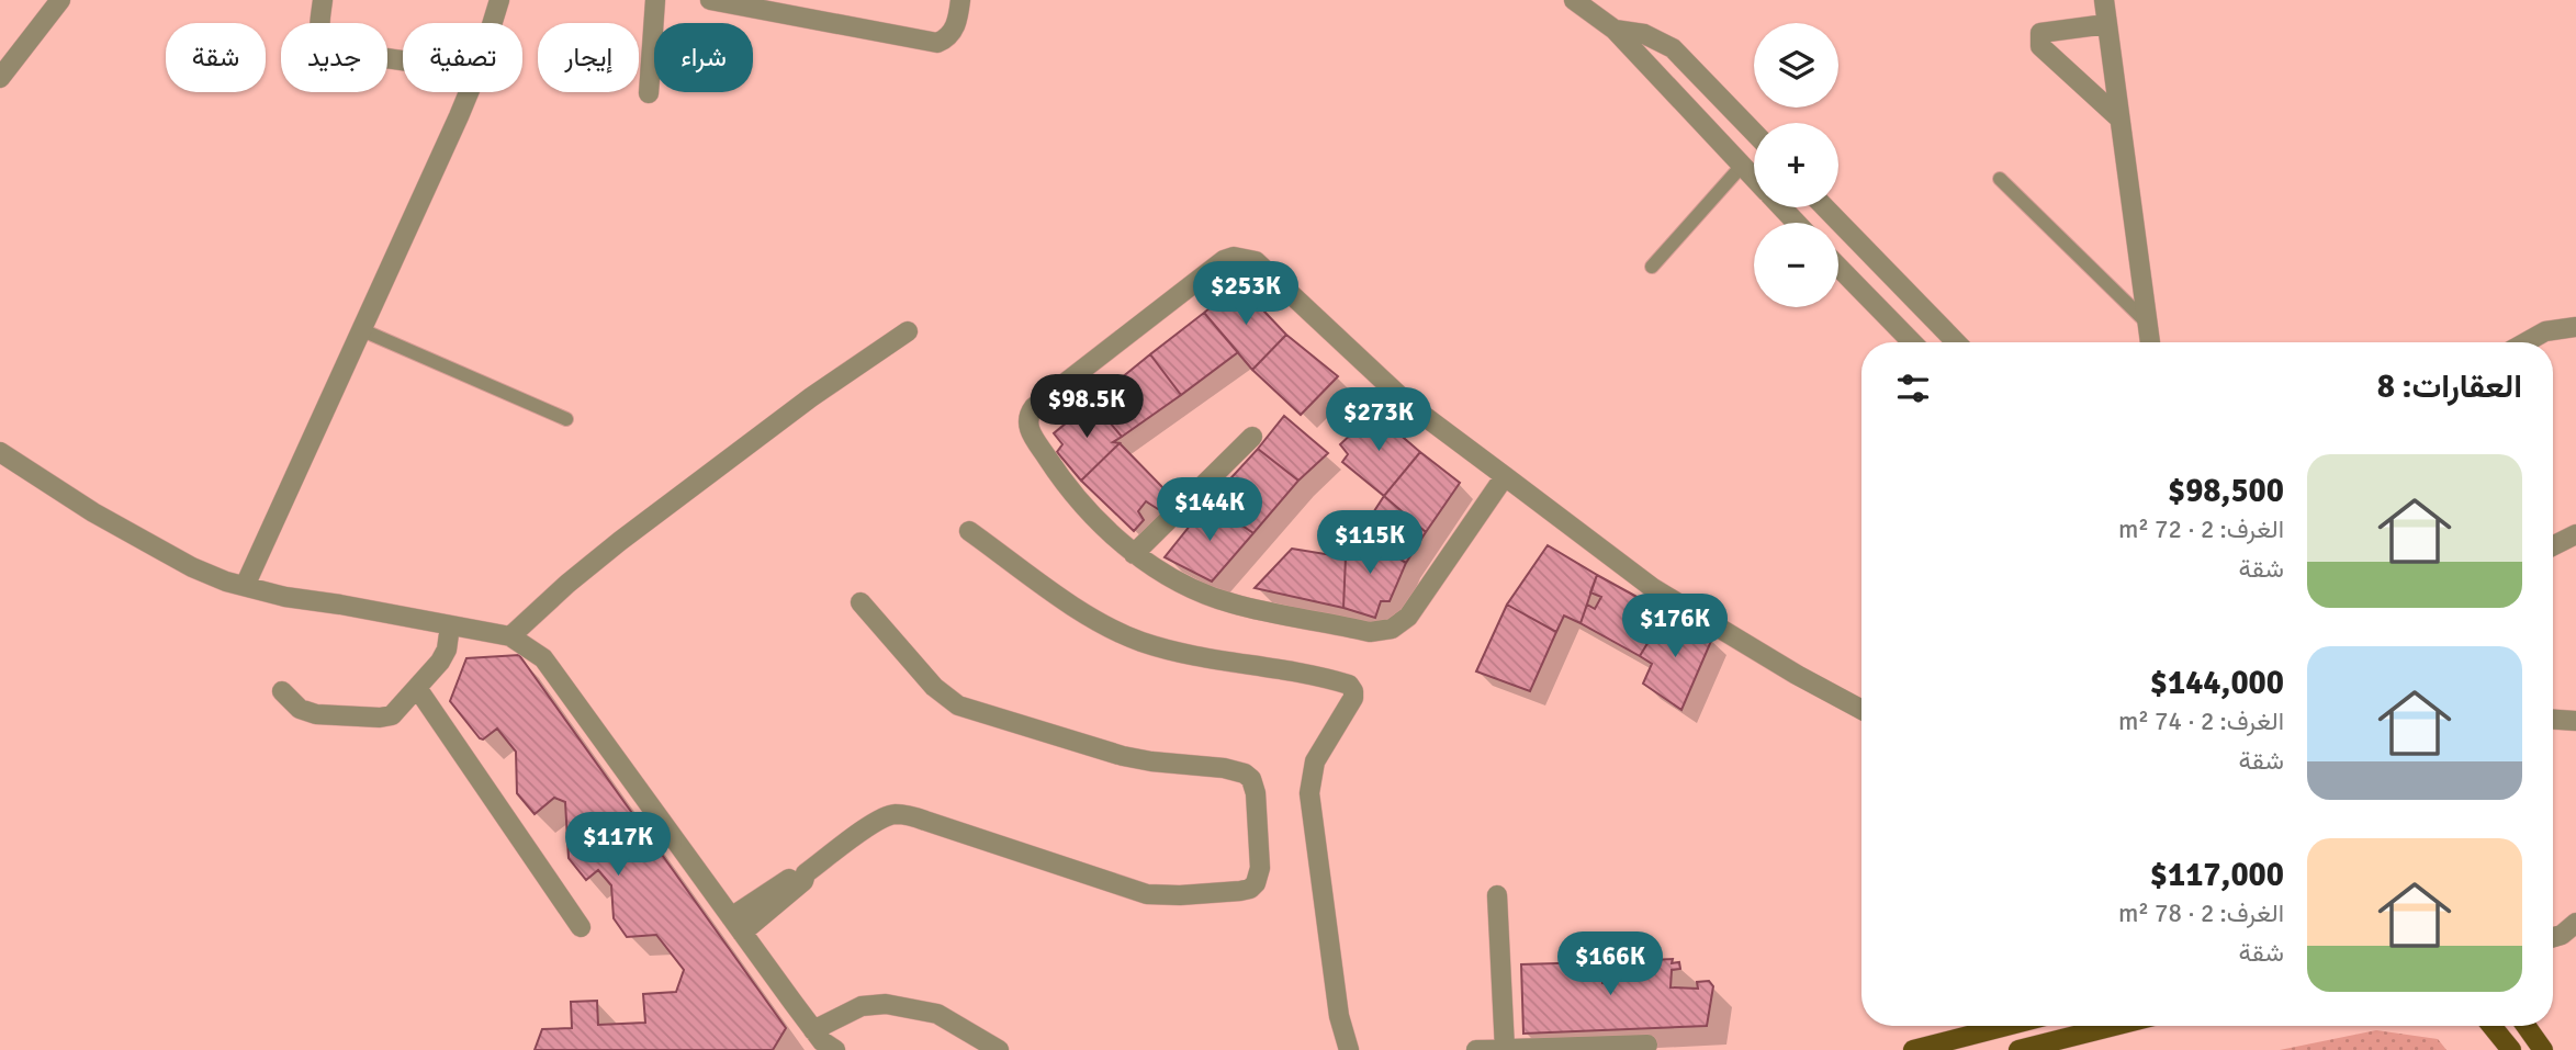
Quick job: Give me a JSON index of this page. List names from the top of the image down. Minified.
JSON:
{"page":{"map_buttons":["+","−"],"chip":["شراء","إيجار","تصفية","جديد","شقة"],"price":["$253K","$98.5K","$273K","$144K","$115K","$176K","$117K","$166K"],"heading":"العقارات: 8","list":[{"name":"$98,500","note":"الغرف: 2 · 72 m² · شقة"},{"name":"$144,000","note":"الغرف: 2 · 74 m² · شقة"},{"name":"$117,000","note":"الغرف: 2 · 78 m² · شقة"}]}}
